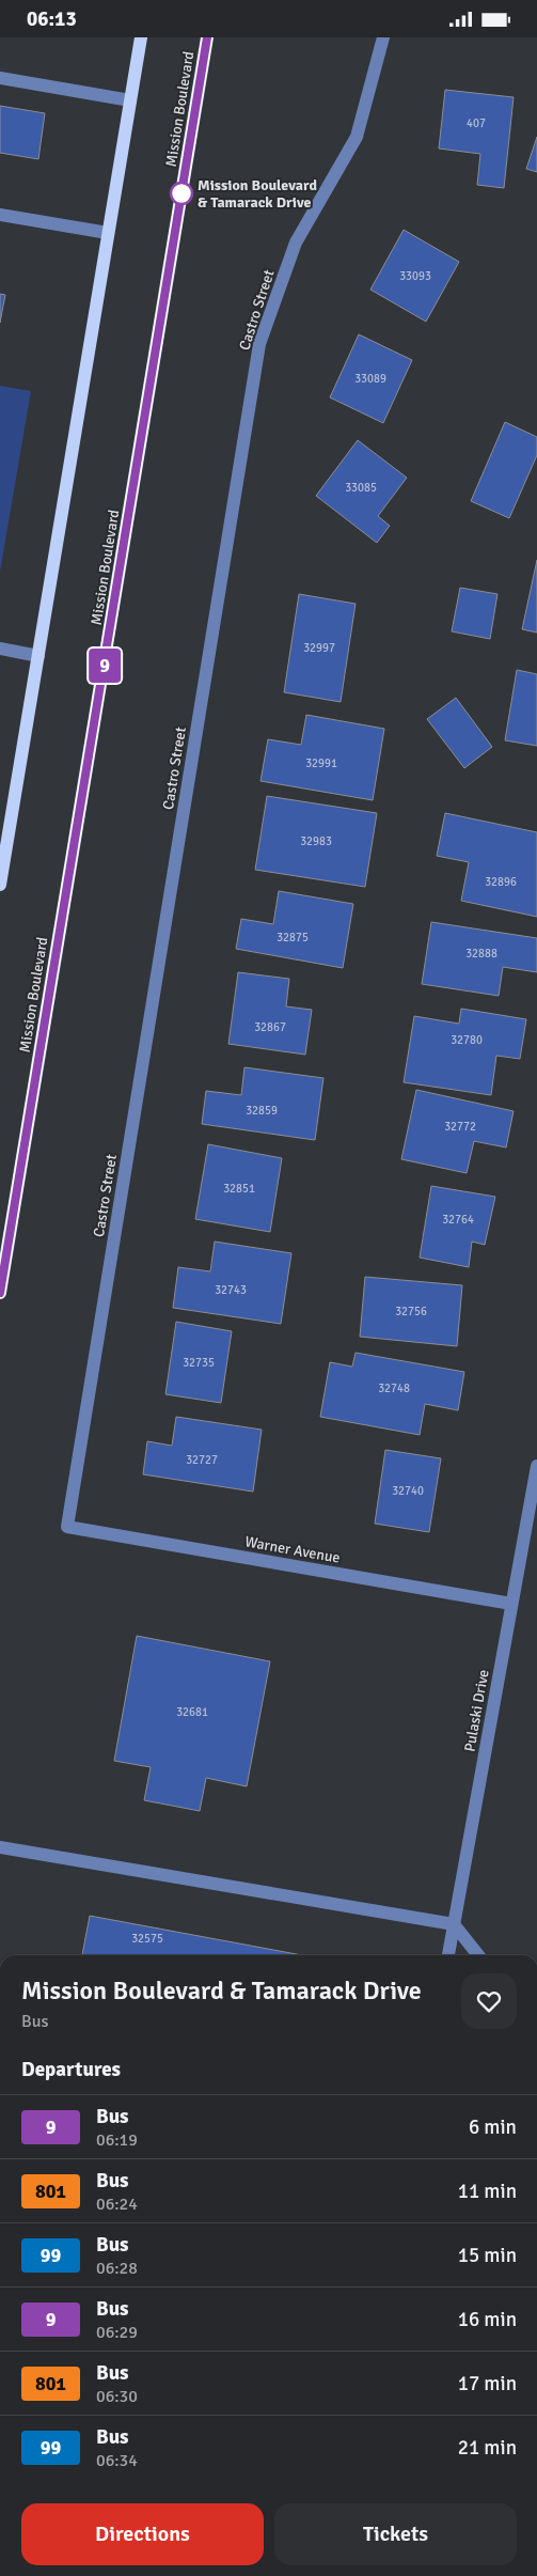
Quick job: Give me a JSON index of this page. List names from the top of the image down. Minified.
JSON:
{"streets":{"main road":["Mission Boulevard"],"street":["Castro Street","Warner Avenue","Pulaski Drive"]},"crossings":[["Castro Street","Warner Avenue"],["Warner Avenue","Pulaski Drive"]],"places":["Mission Boulevard & Tamarack Drive"],"lines":["bus line 9"],"house_numbers":["407","33093","33089","33085","32997","32991","32983","32896","32875","32888","32867","32780","32859","32772","32851","32764","32743","32756","32735","32748","32727","32740","32681","32575"],"page":{"status":"06:13","on_map":"9","heading":[["Mission Boulevard & Tamarack Drive","Bus"],"Departures"],"list":[{"mark":"9","name":"Bus","note":"06:19","value":"6 min"},{"mark":"801","name":"Bus","note":"06:24","value":"11 min"},{"mark":"99","name":"Bus","note":"06:28","value":"15 min"},{"mark":"9","name":"Bus","note":"06:29","value":"16 min"},{"mark":"801","name":"Bus","note":"06:30","value":"17 min"},{"mark":"99","name":"Bus","note":"06:34","value":"21 min"}],"buttons":["Directions","Tickets"]}}
